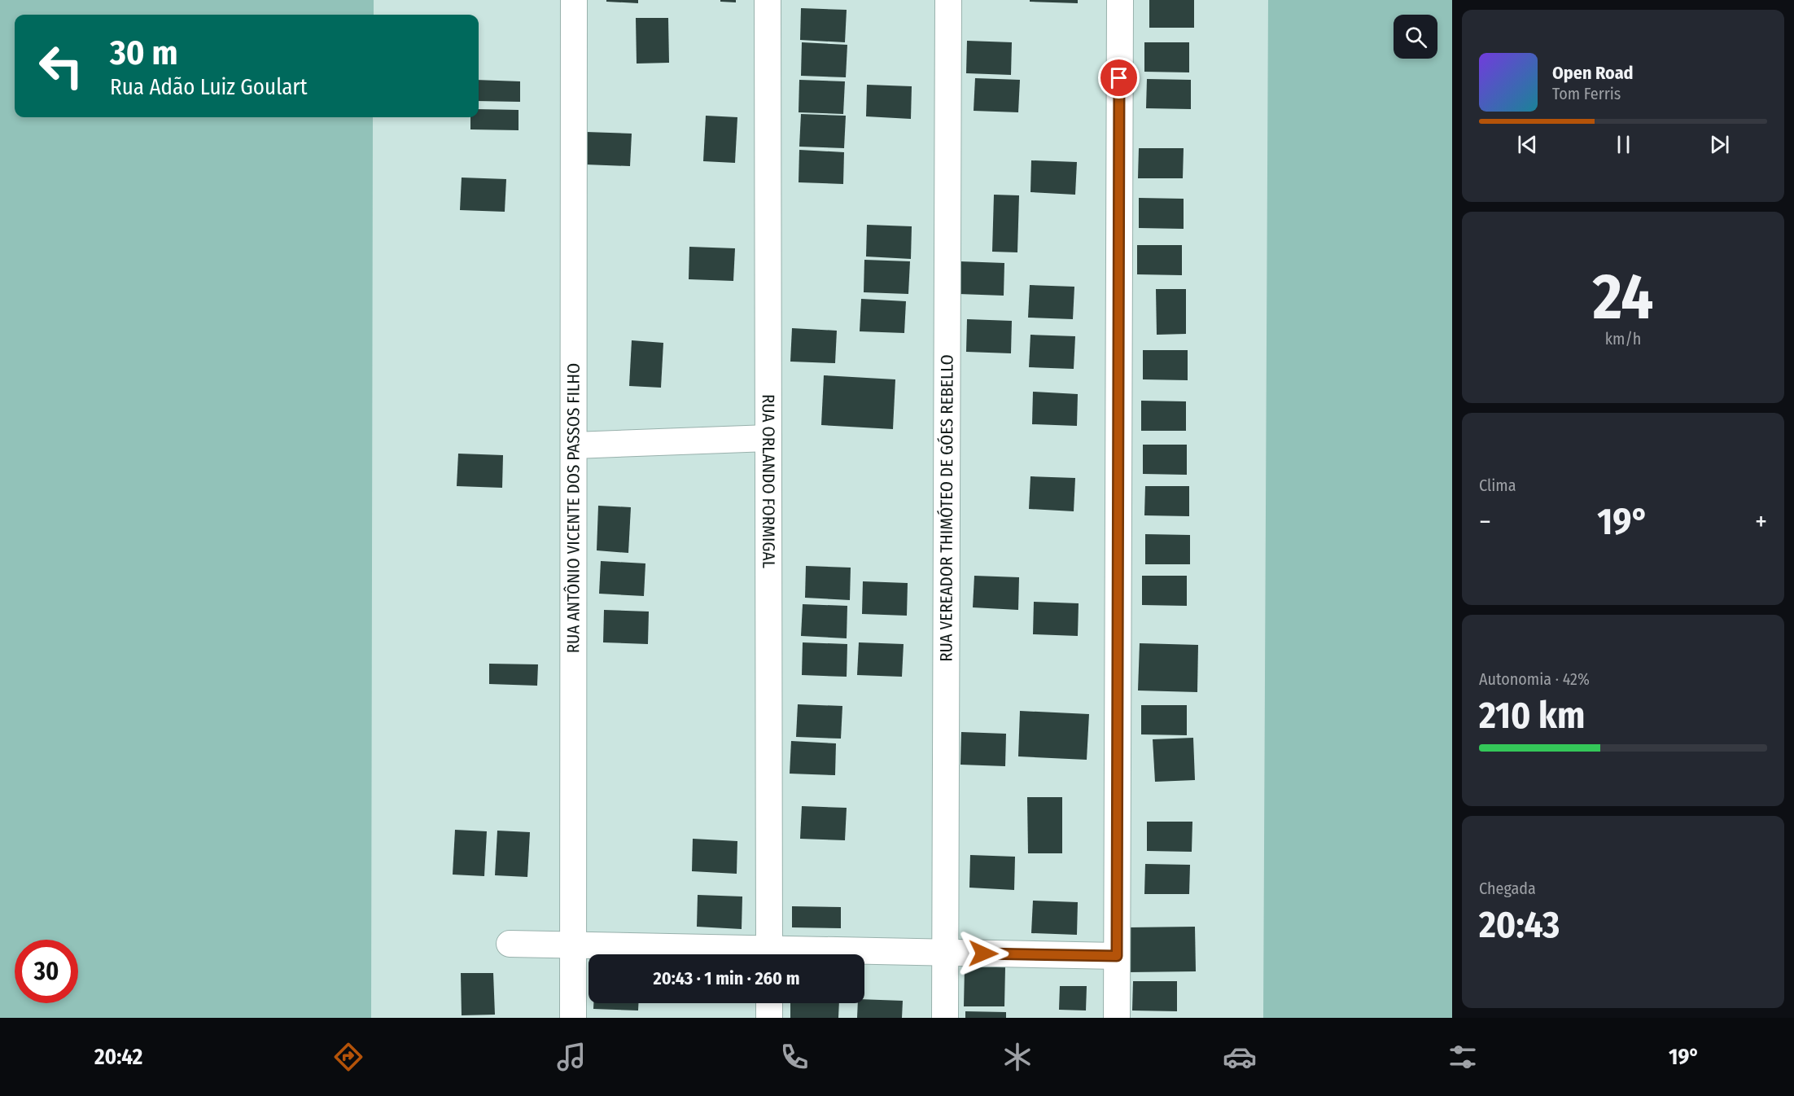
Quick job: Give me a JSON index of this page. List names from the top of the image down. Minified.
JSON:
{"streets":{"street":["RUA ORLANDO FORMIGAL","RUA ANTÔNIO VICENTE DOS PASSOS FILHO","RUA VEREADOR THIMÓTEO DE GÓES REBELLO"]},"page":{"turn":["30 m","Rua Adão Luiz Goulart"],"song":["Open Road","Tom Ferris"],"tile":[["24","km/h"],"Clima",["Autonomia · 42%","210 km"],["Chegada","20:43"]],"heat":["−","19°","+"],"limit":"30","trip":"20:43 · 1 min · 260 m","tabs":["20:42","19°"]}}
